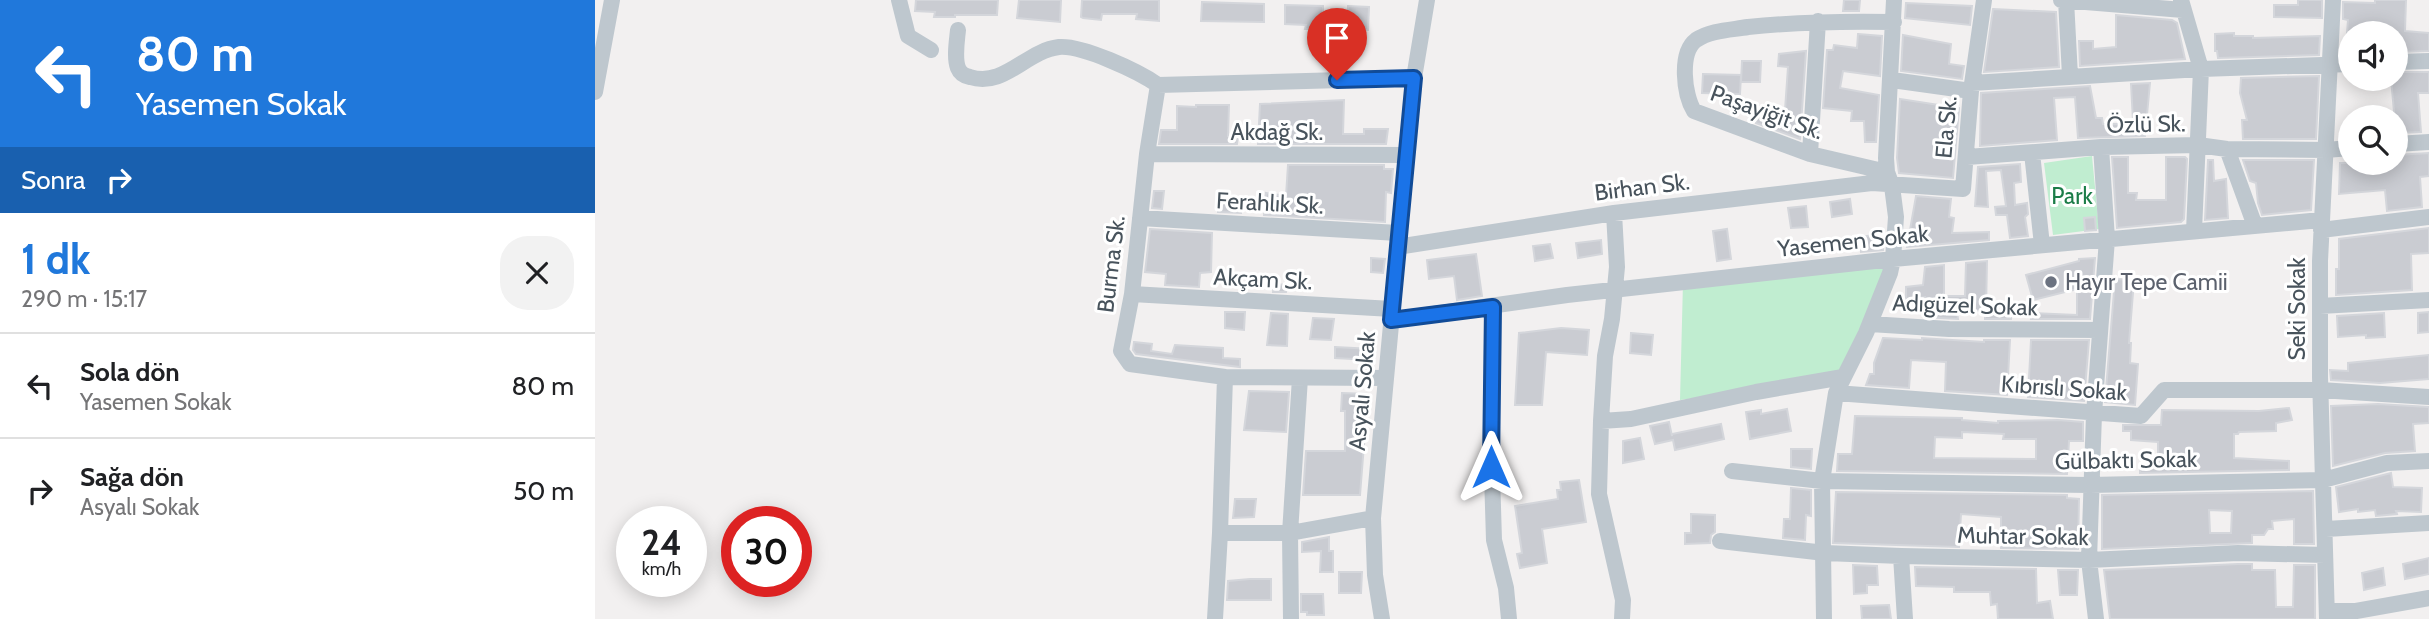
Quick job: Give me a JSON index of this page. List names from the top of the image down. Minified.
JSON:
{"streets":{"street":["Paşayiğit Sk.","Özlü Sk.","Ela Sk.","Akdağ Sk.","Birhan Sk.","Ferahlık Sk.","Yasemen Sokak","Burma Sk.","Akçam Sk.","Adıgüzel Sokak","Seki Sokak","Kıbrıslı Sokak","Asyalı Sokak","Gülbaktı Sokak","Muhtar Sokak"]},"crossings":[["Paşayiğit Sk.","Ela Sk."],["Paşayiğit Sk.","Birhan Sk."],["Özlü Sk.","Ela Sk."],["Özlü Sk.","Seki Sokak"],["Ela Sk.","Birhan Sk."],["Akdağ Sk.","Burma Sk."],["Akdağ Sk.","Asyalı Sokak"],["Birhan Sk.","Ferahlık Sk."],["Birhan Sk.","Asyalı Sokak"],["Ferahlık Sk.","Burma Sk."],["Ferahlık Sk.","Asyalı Sokak"],["Yasemen Sokak","Akçam Sk."],["Yasemen Sokak","Seki Sokak"],["Yasemen Sokak","Asyalı Sokak"],["Burma Sk.","Akçam Sk."],["Burma Sk.","Asyalı Sokak"],["Akçam Sk.","Asyalı Sokak"],["Seki Sokak","Kıbrıslı Sokak"],["Seki Sokak","Gülbaktı Sokak"],["Seki Sokak","Muhtar Sokak"]],"parks":["Park"],"places":["Hayır Tepe Camii"],"page":{"turn":["80 m","Yasemen Sokak"],"then":"Sonra","heading":["1 dk","290 m · 15:17"],"list":[{"name":"Sola dön","note":"Yasemen Sokak","value":"80 m"},{"name":"Sağa dön","note":"Asyalı Sokak","value":"50 m"}],"speed":"24 km/h","limit":"30"}}
